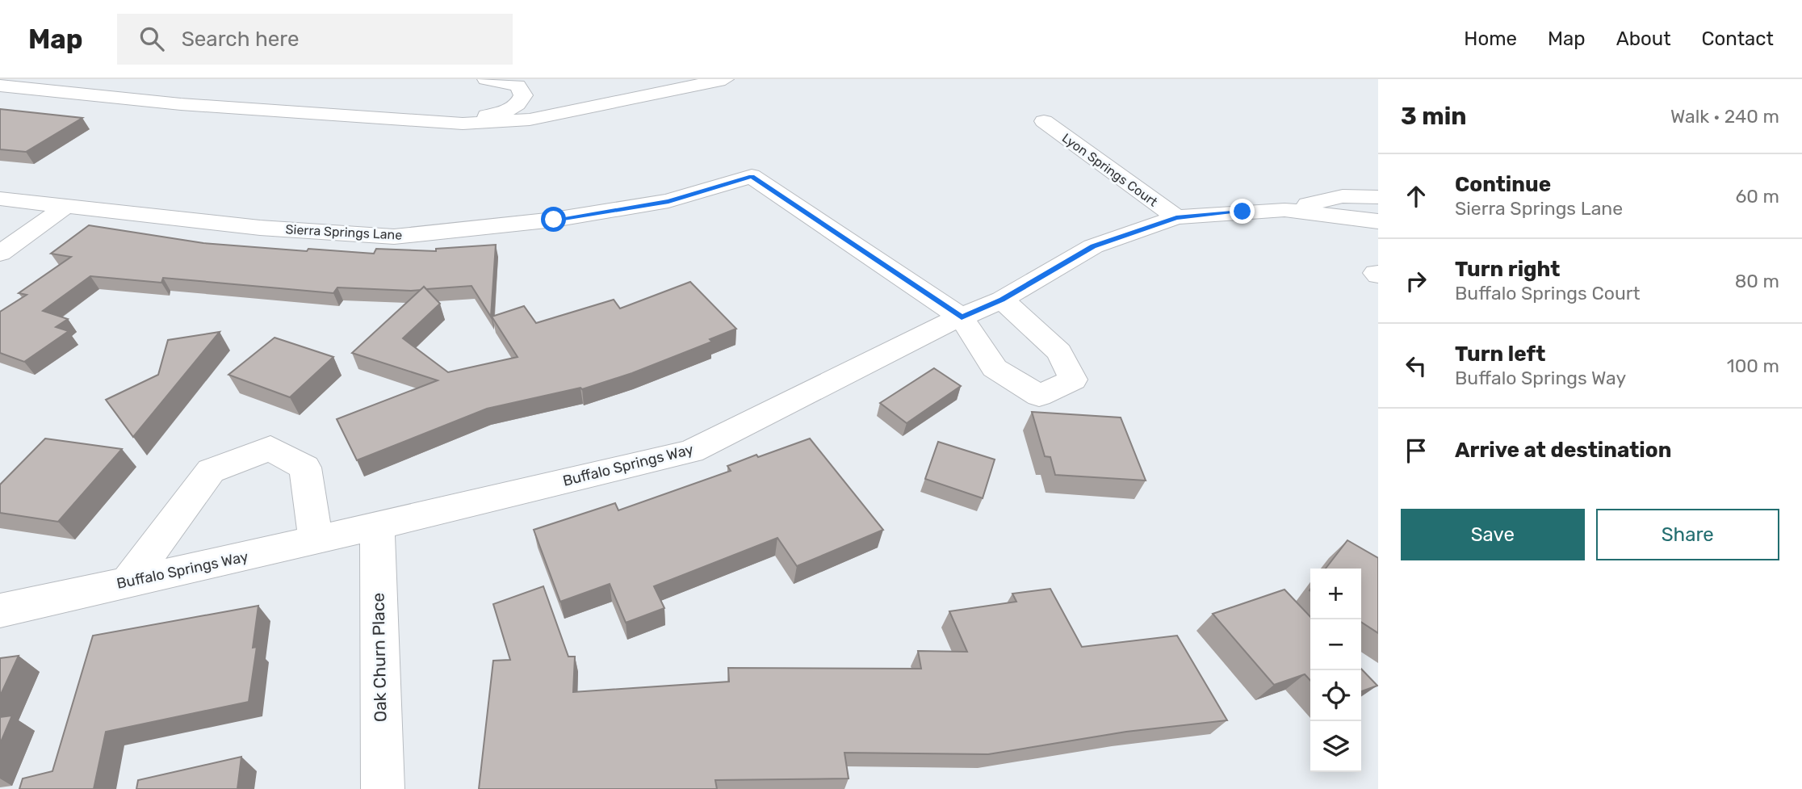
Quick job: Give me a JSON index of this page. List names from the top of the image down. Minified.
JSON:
{"streets":{"street":["Lyon Springs Court","Sierra Springs Lane","Buffalo Springs Way","Oak Churn Place"]},"crossings":[["Lyon Springs Court","Buffalo Springs Way"],["Sierra Springs Lane","Buffalo Springs Way"],["Buffalo Springs Way","Oak Churn Place"]],"page":{"header":"Map","search":"Search here","nav":["Home","Map","About","Contact"],"heading":["3 min","Walk · 240 m"],"list":[["Continue","Sierra Springs Lane","60 m"],["Turn right","Buffalo Springs Court","80 m"],["Turn left","Buffalo Springs Way","100 m"],"Arrive at destination"],"buttons":["Save","Share"],"map_buttons":["+","−"]}}
